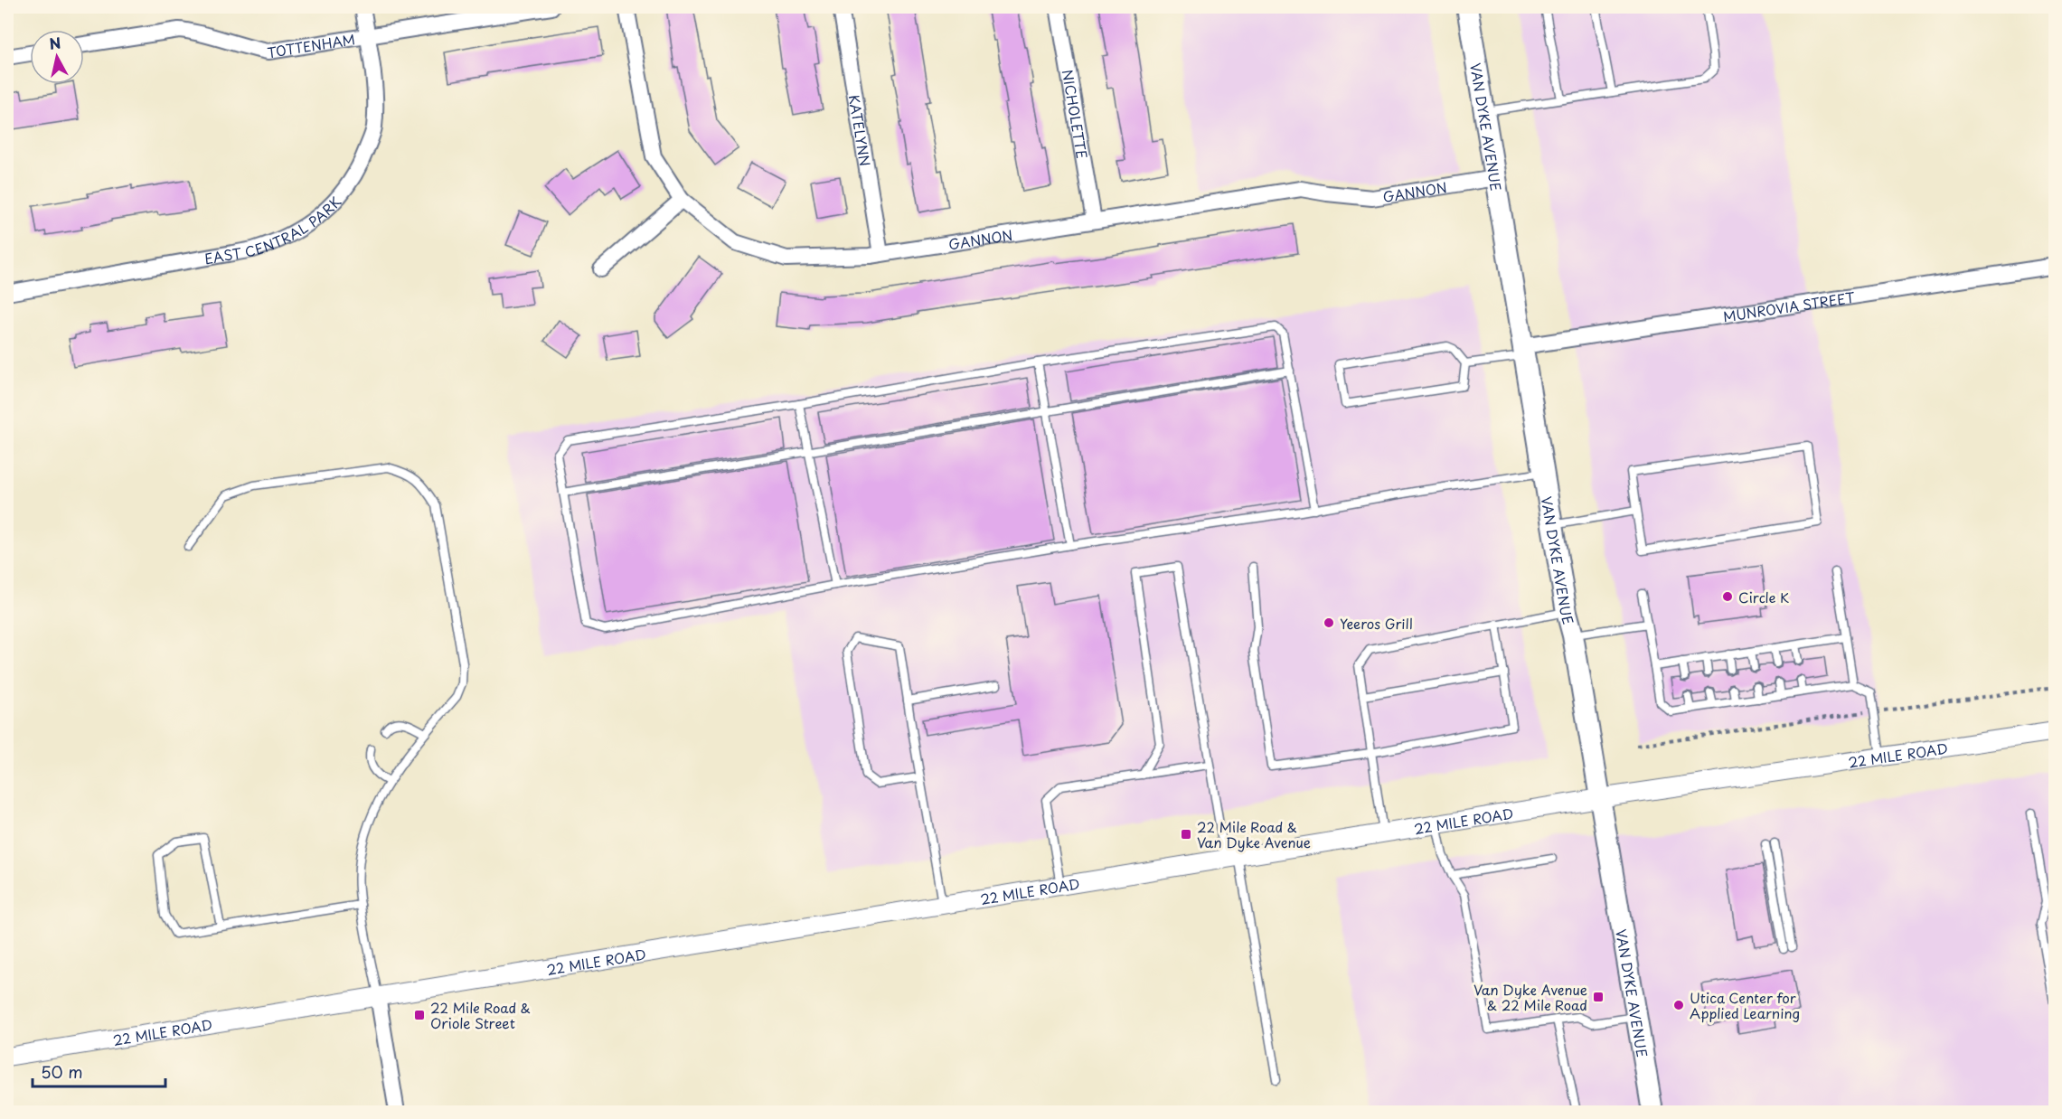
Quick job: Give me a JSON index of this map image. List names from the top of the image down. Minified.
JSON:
{"streets":{"main road":["VAN DYKE AVENUE"],"street":["TOTTENHAM","NICHOLETTE","KATELYNN","GANNON","EAST CENTRAL PARK","MUNROVIA STREET","22 MILE ROAD"]},"crossings":[["TOTTENHAM","EAST CENTRAL PARK"],["NICHOLETTE","GANNON"],["VAN DYKE AVENUE","GANNON"],["VAN DYKE AVENUE","MUNROVIA STREET"],["VAN DYKE AVENUE","22 MILE ROAD"],["KATELYNN","GANNON"]],"places":{"other":["Circle K","Yeeros Grill","Utica Center for Applied Learning"],"transit":["22 Mile Road & Van Dyke Avenue","Van Dyke Avenue & 22 Mile Road","22 Mile Road & Oriole Street"]},"scale_bar":"50 m","north":"top"}
